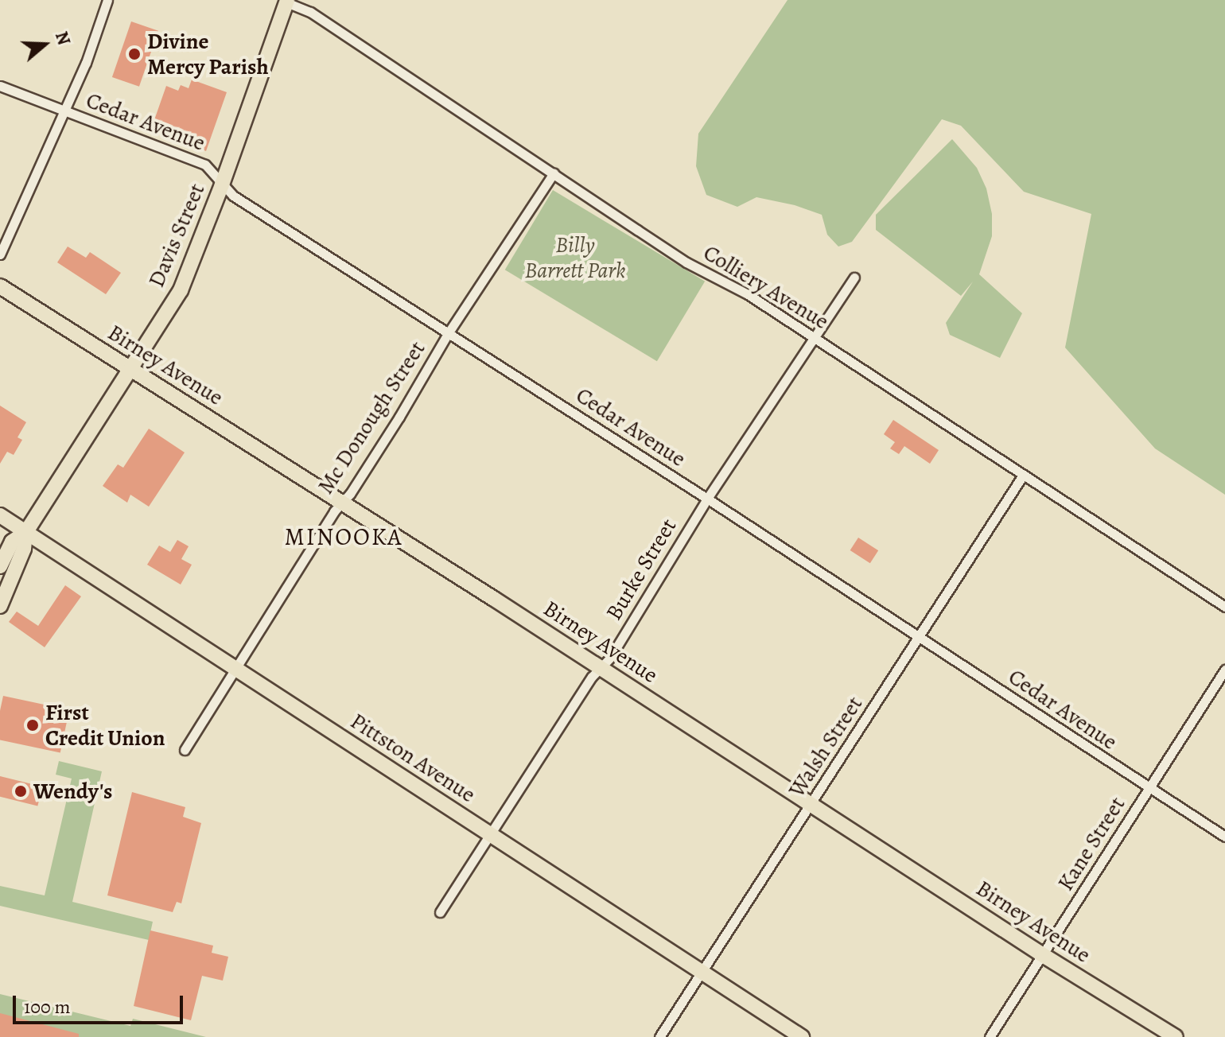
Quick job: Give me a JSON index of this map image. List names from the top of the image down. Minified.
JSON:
{"streets":{"main road":["Davis Street","Birney Avenue","Pittston Avenue"],"street":["Cedar Avenue","Colliery Avenue","Mc Donough Street","Burke Street","Walsh Street","Kane Street"]},"crossings":[["Cedar Avenue","Davis Street"],["Cedar Avenue","Mc Donough Street"],["Cedar Avenue","Burke Street"],["Cedar Avenue","Walsh Street"],["Cedar Avenue","Kane Street"],["Davis Street","Colliery Avenue"],["Davis Street","Birney Avenue"],["Davis Street","Pittston Avenue"],["Colliery Avenue","Mc Donough Street"],["Colliery Avenue","Burke Street"],["Colliery Avenue","Walsh Street"],["Birney Avenue","Mc Donough Street"],["Birney Avenue","Burke Street"],["Birney Avenue","Walsh Street"],["Birney Avenue","Kane Street"],["Mc Donough Street","Pittston Avenue"],["Burke Street","Pittston Avenue"],["Walsh Street","Pittston Avenue"]],"districts":["MINOOKA"],"parks":["Billy Barrett Park"],"places":["Divine Mercy Parish","First Credit Union","Wendy's"],"scale_bar":"100 m","north":"right"}
